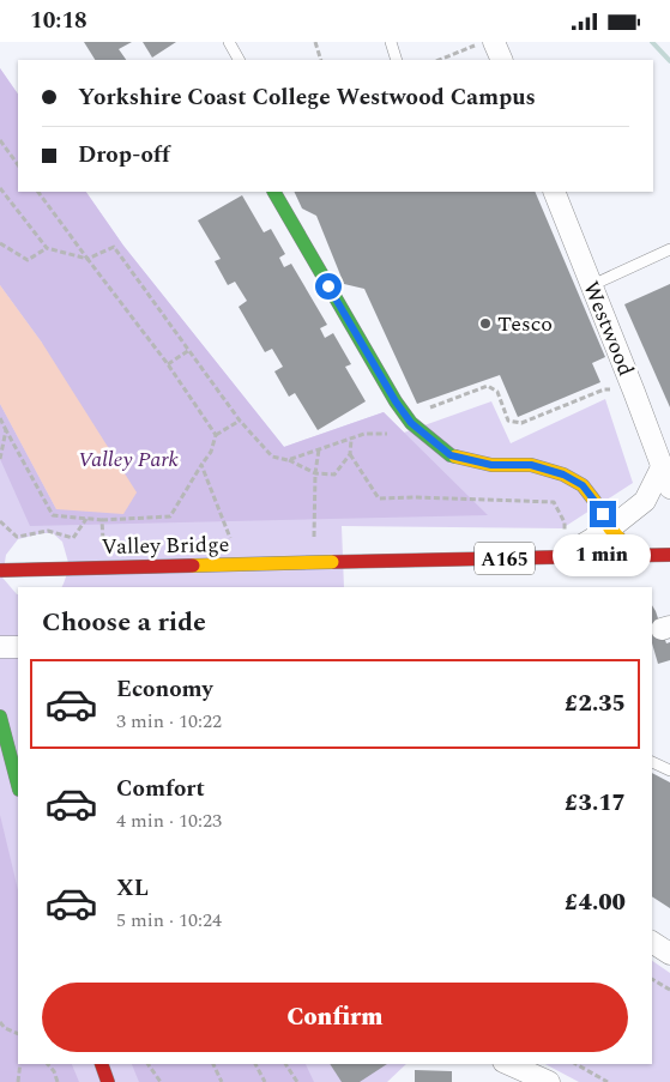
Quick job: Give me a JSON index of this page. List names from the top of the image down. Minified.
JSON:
{"streets":{"main road":["Valley Bridge","A165"],"street":["Westwood"]},"crossings":[["Valley Bridge","A165"]],"parks":["Valley Park"],"places":["Tesco"],"page":{"status":"10:18","banner":["Yorkshire Coast College Westwood Campus","Drop-off"],"bubble":"1 min","heading":"Choose a ride","list":[{"name":"Economy","note":"3 min · 10:22","value":"£2.35"},{"name":"Comfort","note":"4 min · 10:23","value":"£3.17"},{"name":"XL","note":"5 min · 10:24","value":"£4.00"}],"buttons":"Confirm"}}
